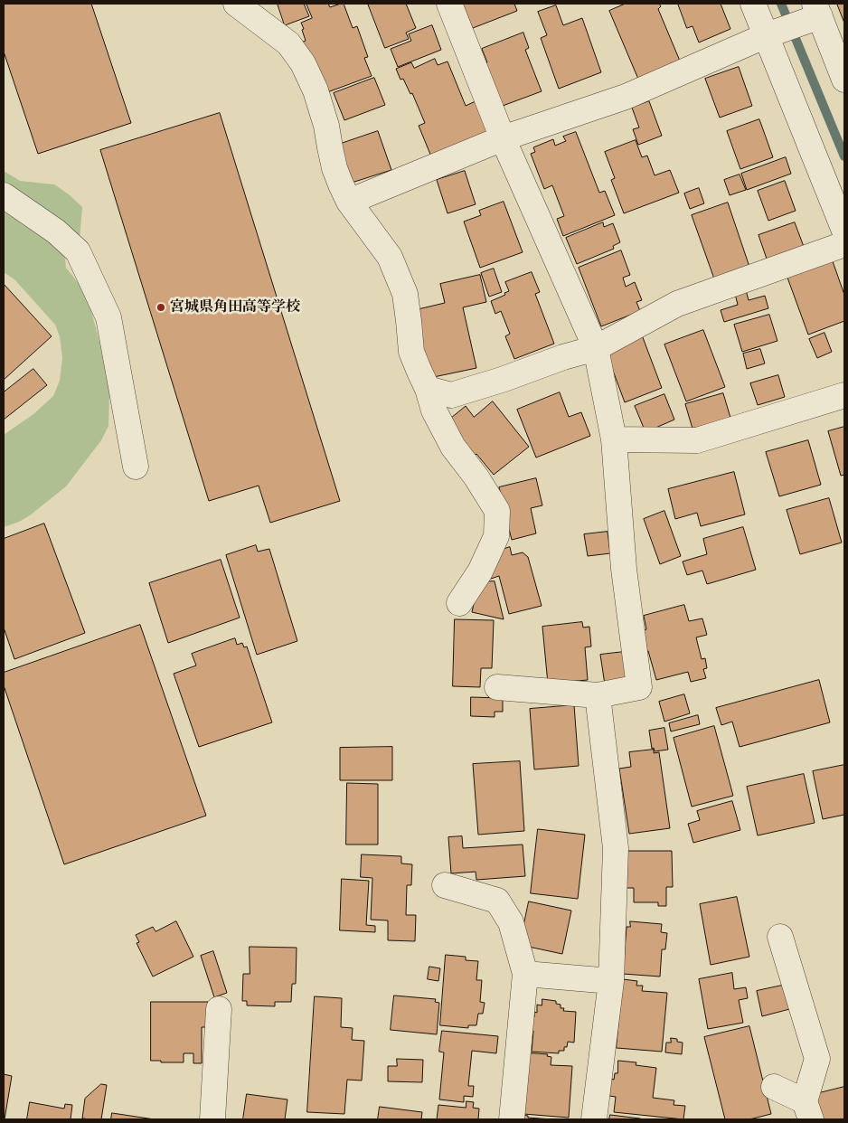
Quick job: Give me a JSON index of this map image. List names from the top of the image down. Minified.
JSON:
{"places":["宮城県角田高等学校"]}
